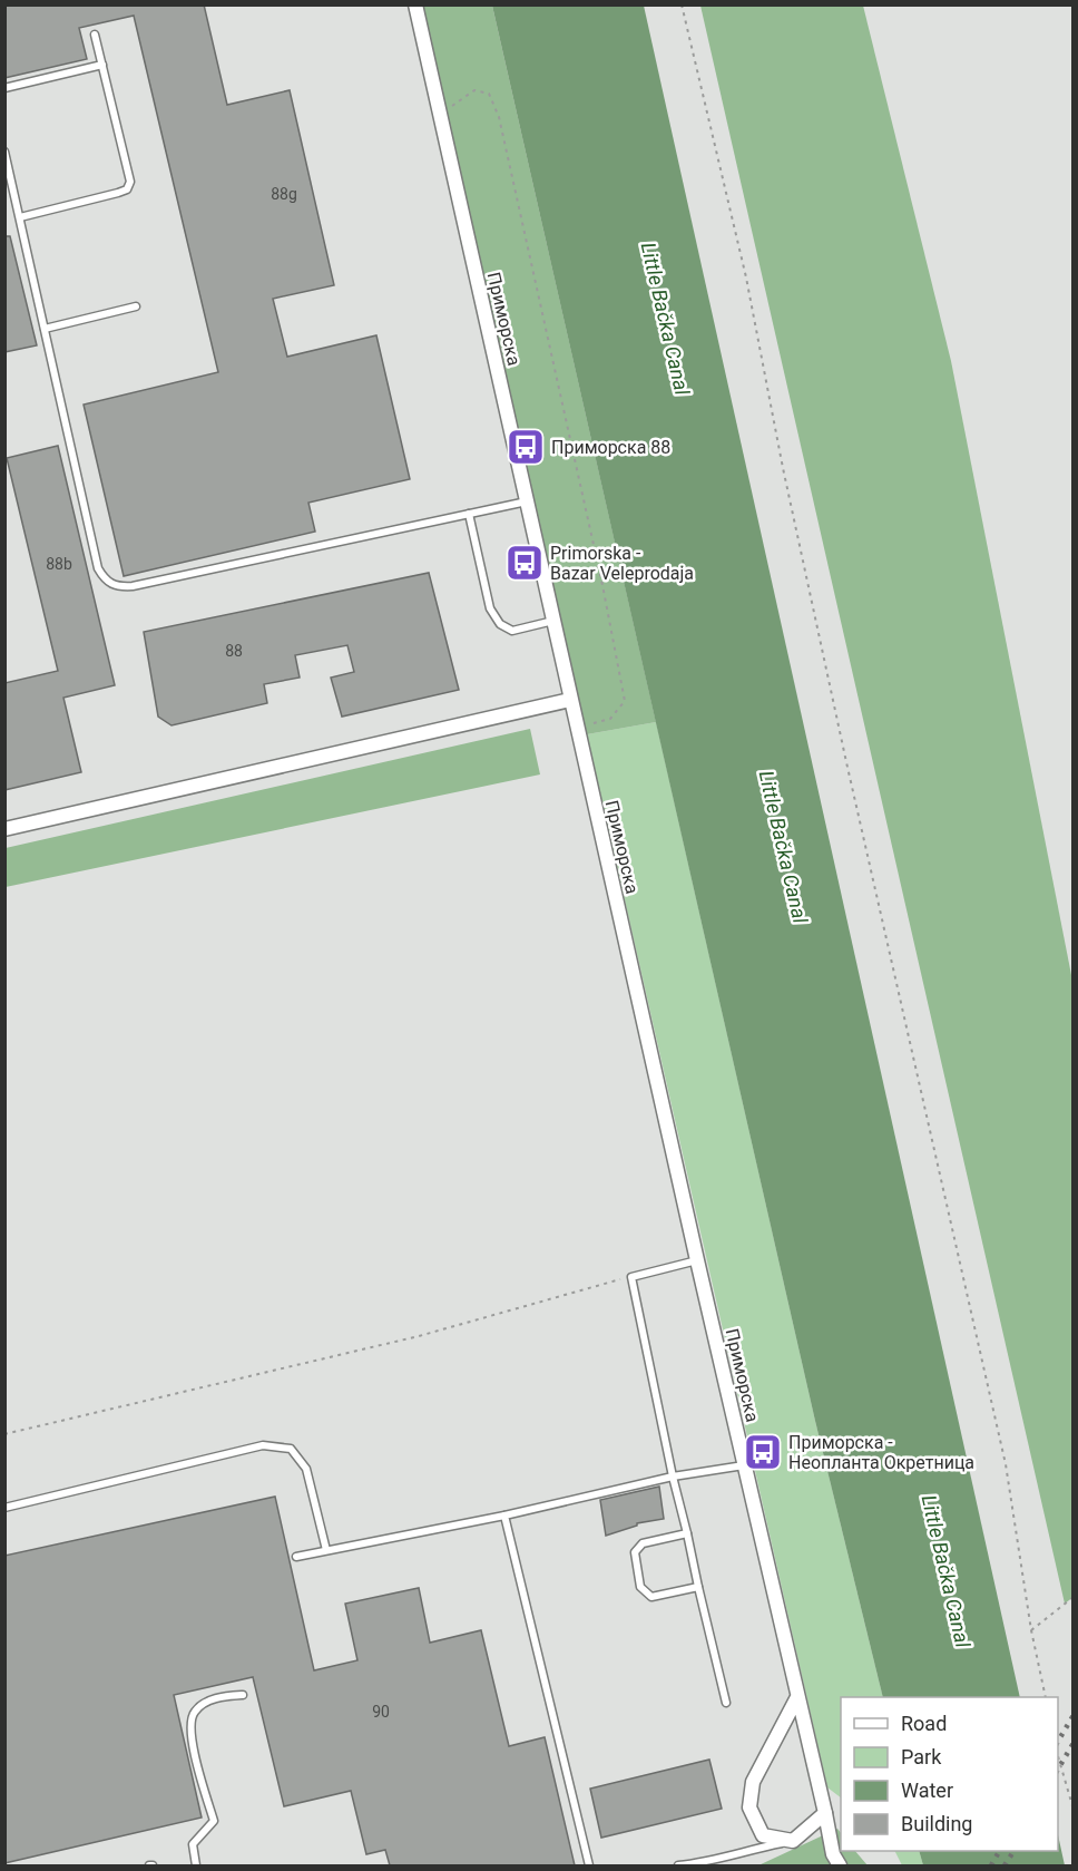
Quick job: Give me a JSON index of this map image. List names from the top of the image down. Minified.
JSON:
{"streets":{"street":["Приморска"]},"water":["Little Bačka Canal"],"places":{"bus stop":["Приморска 88","Primorska - Bazar Veleprodaja","Приморска - Неопланта Окретница"]},"house_numbers":["88g","88b","88","90"],"legend":["Road","Park","Water","Building"]}
